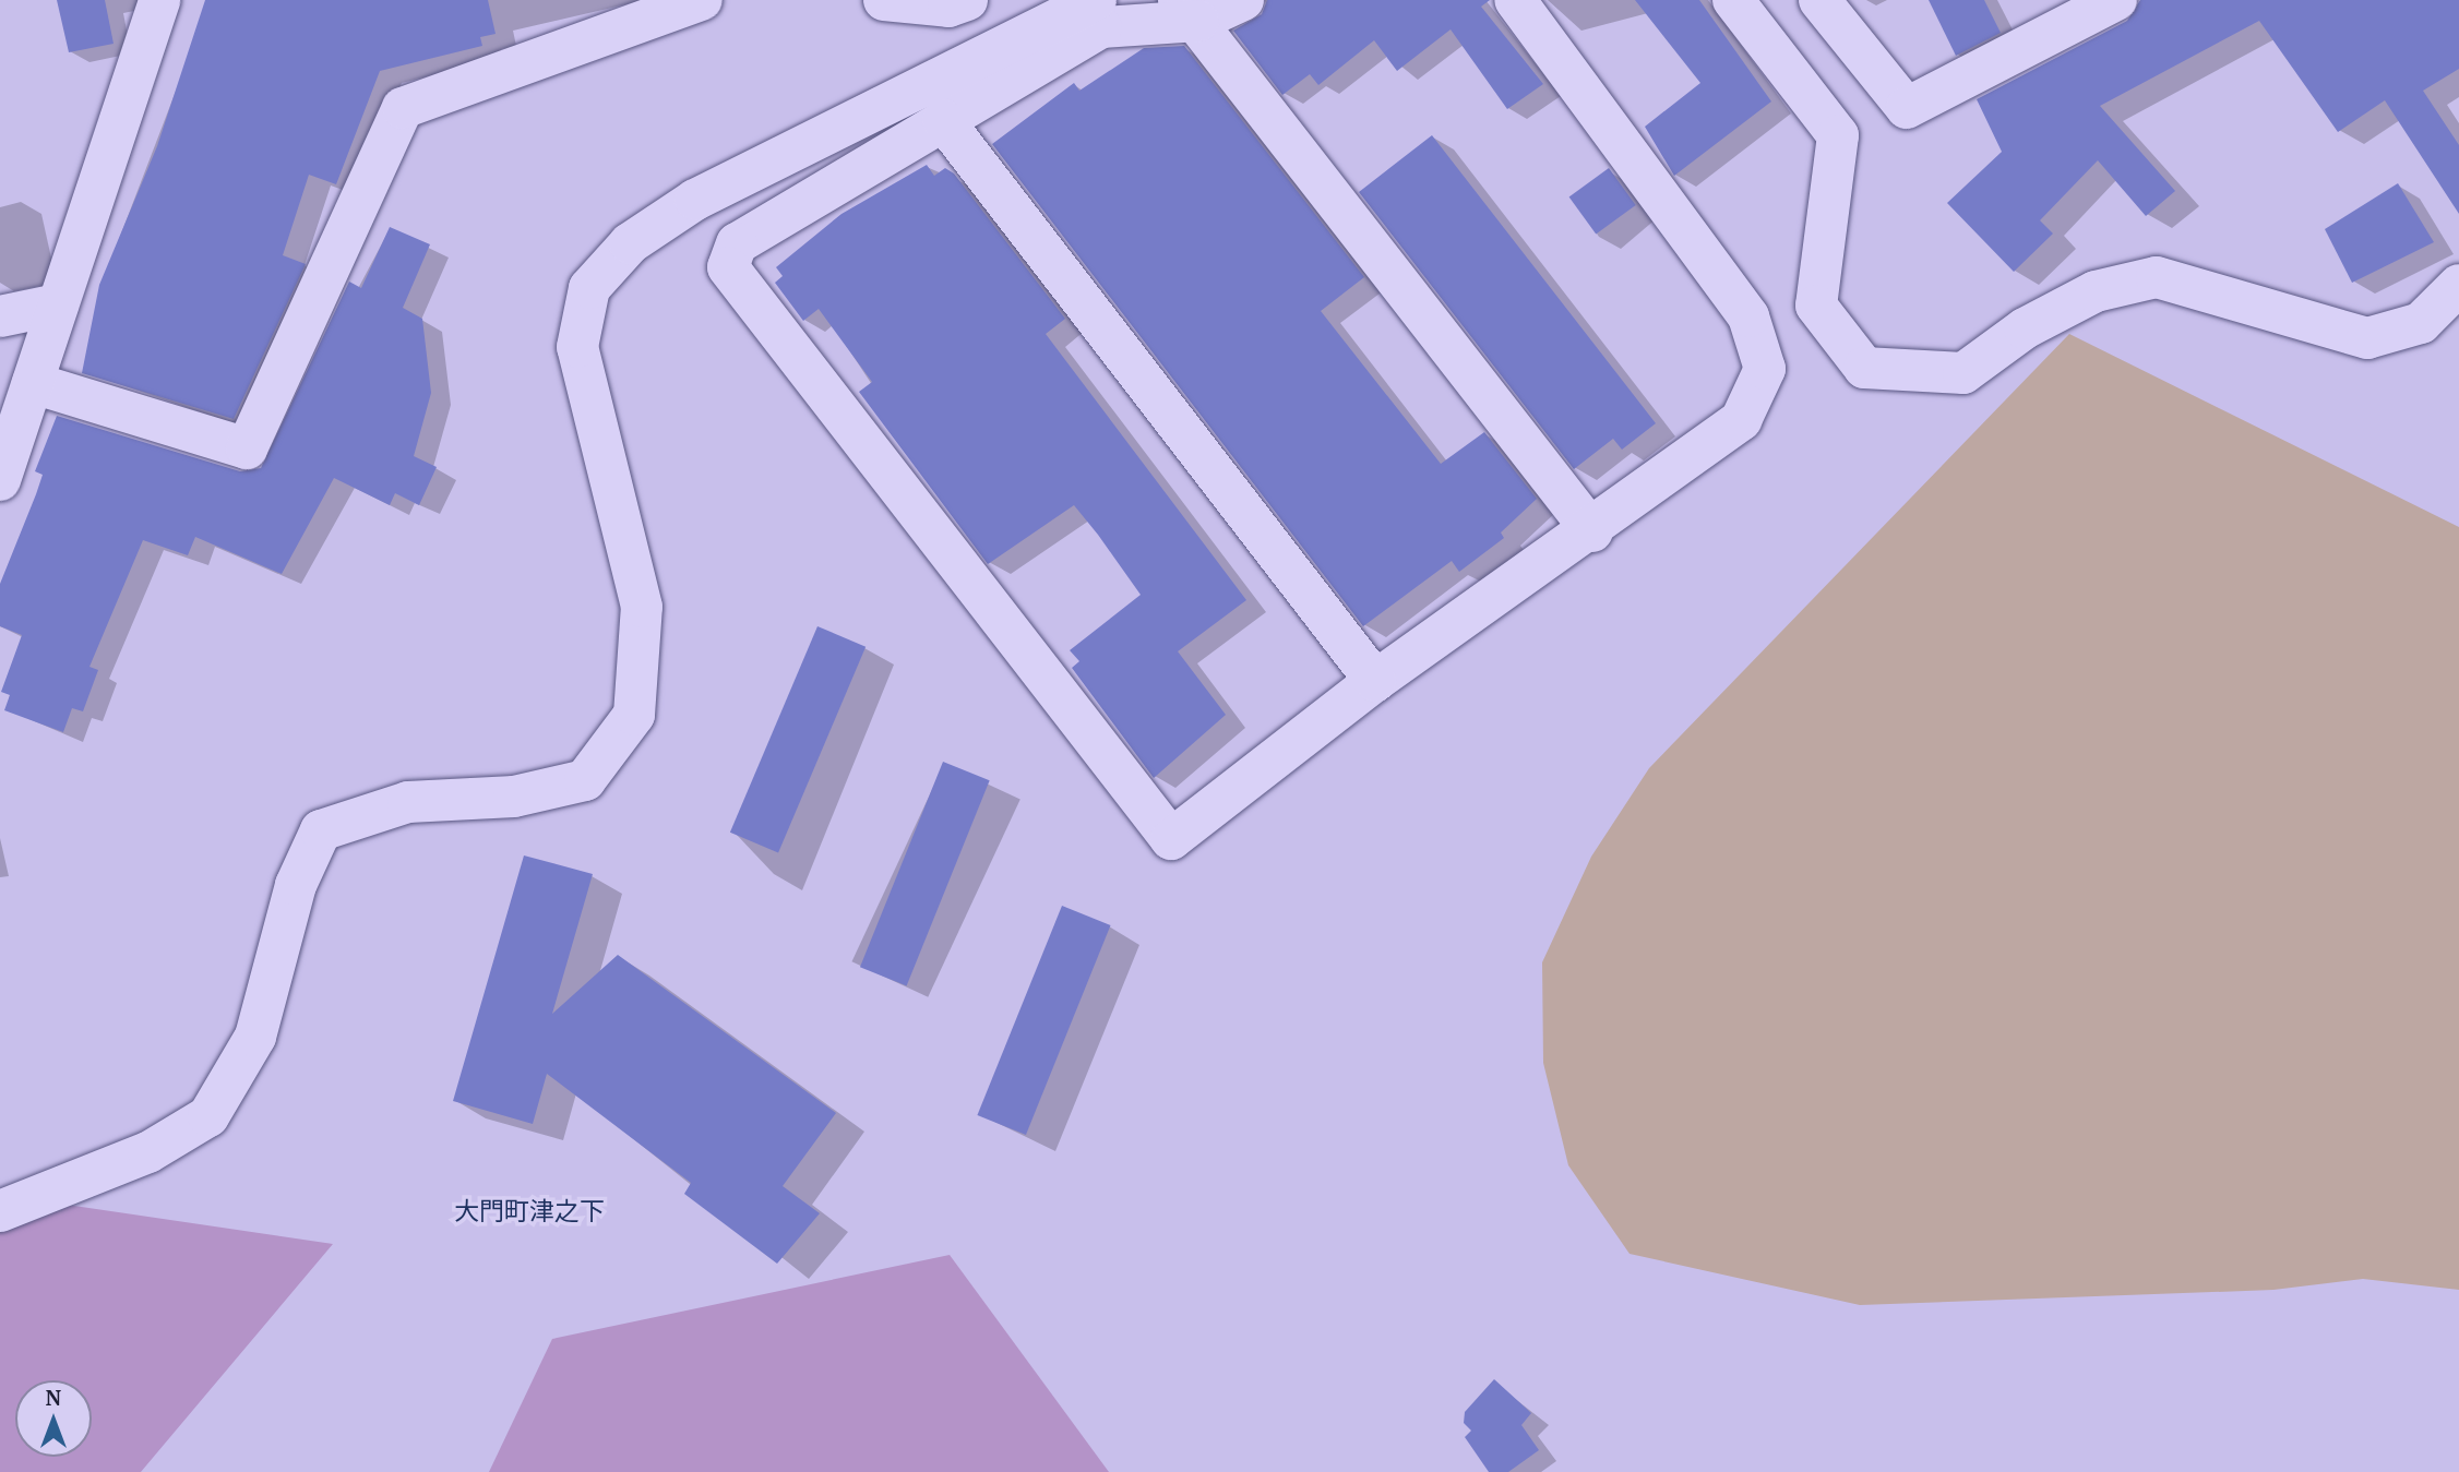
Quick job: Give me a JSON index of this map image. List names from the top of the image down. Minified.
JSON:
{"districts":["大門町津之下"],"north":"top"}
